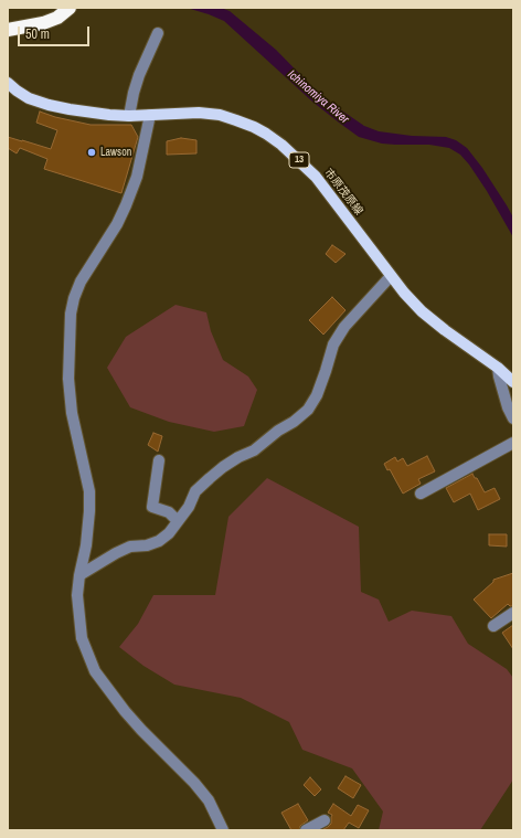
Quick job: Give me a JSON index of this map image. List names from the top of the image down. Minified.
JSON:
{"streets":{"main road":["13","市原茂原線"]},"water":["Ichinomiya River"],"places":["Lawson"],"scale_bar":"50 m"}
